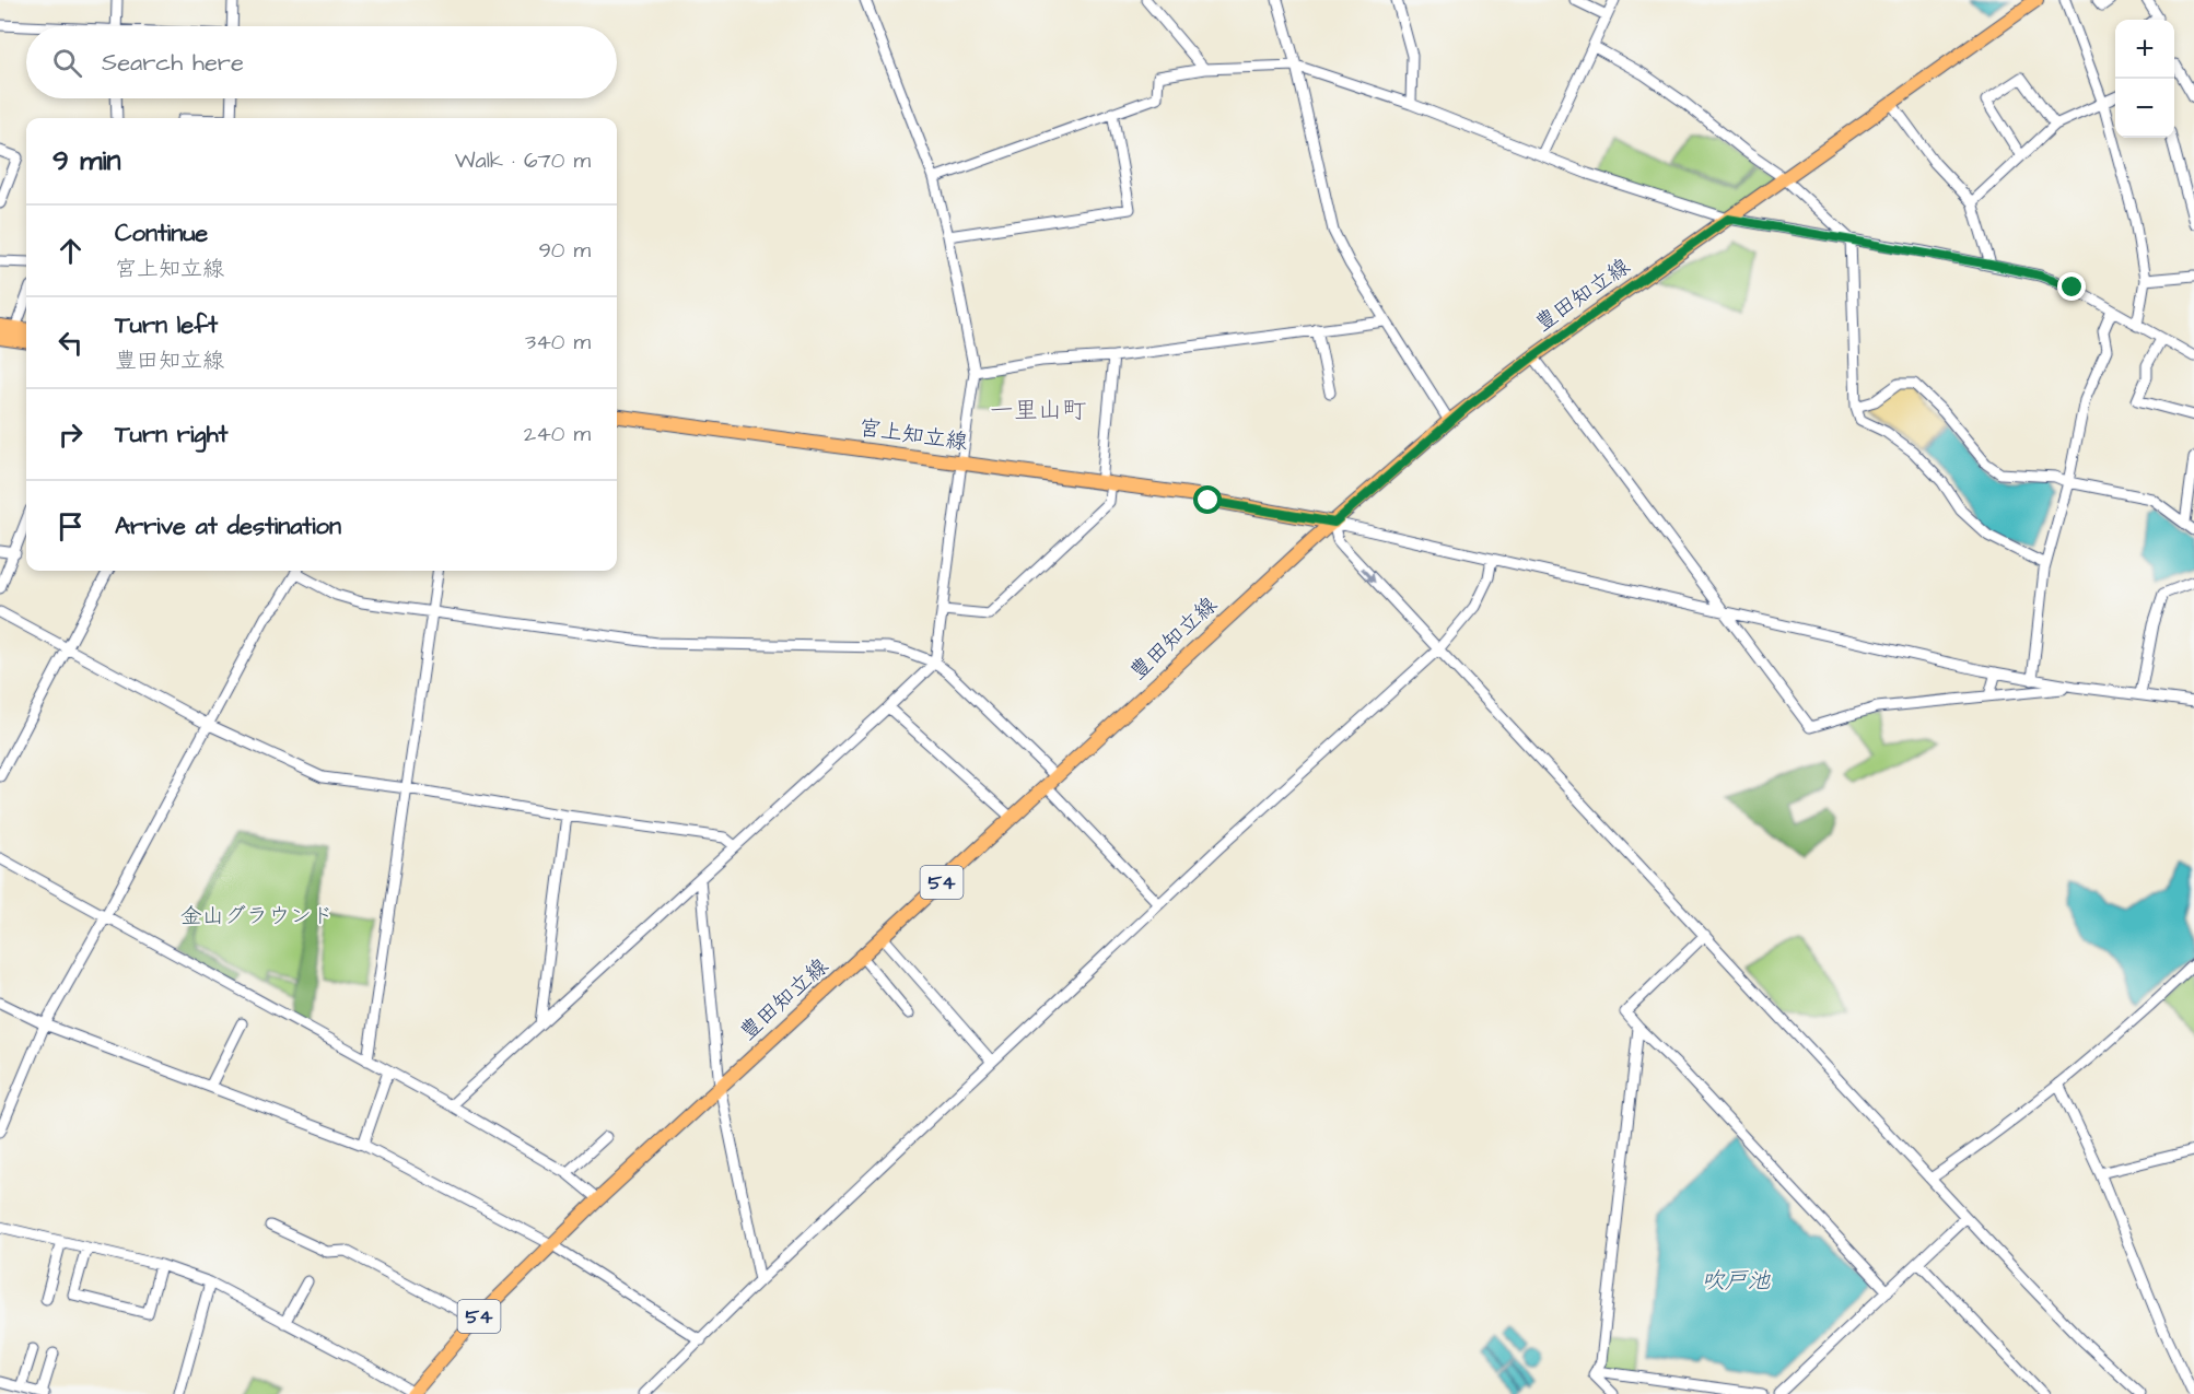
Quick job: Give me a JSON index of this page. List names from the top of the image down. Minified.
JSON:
{"streets":{"main road":["豊田知立線","宮上知立線","54"]},"crossings":[["豊田知立線","宮上知立線"]],"districts":["一里山町"],"water":["吹戸池"],"parks":["金山グラウンド"],"page":{"map_buttons":["+","−"],"search":"Search here","heading":["9 min","Walk · 670 m"],"list":[["Continue","宮上知立線","90 m"],["Turn left","豊田知立線","340 m"],["Turn right","240 m"],"Arrive at destination"]}}
